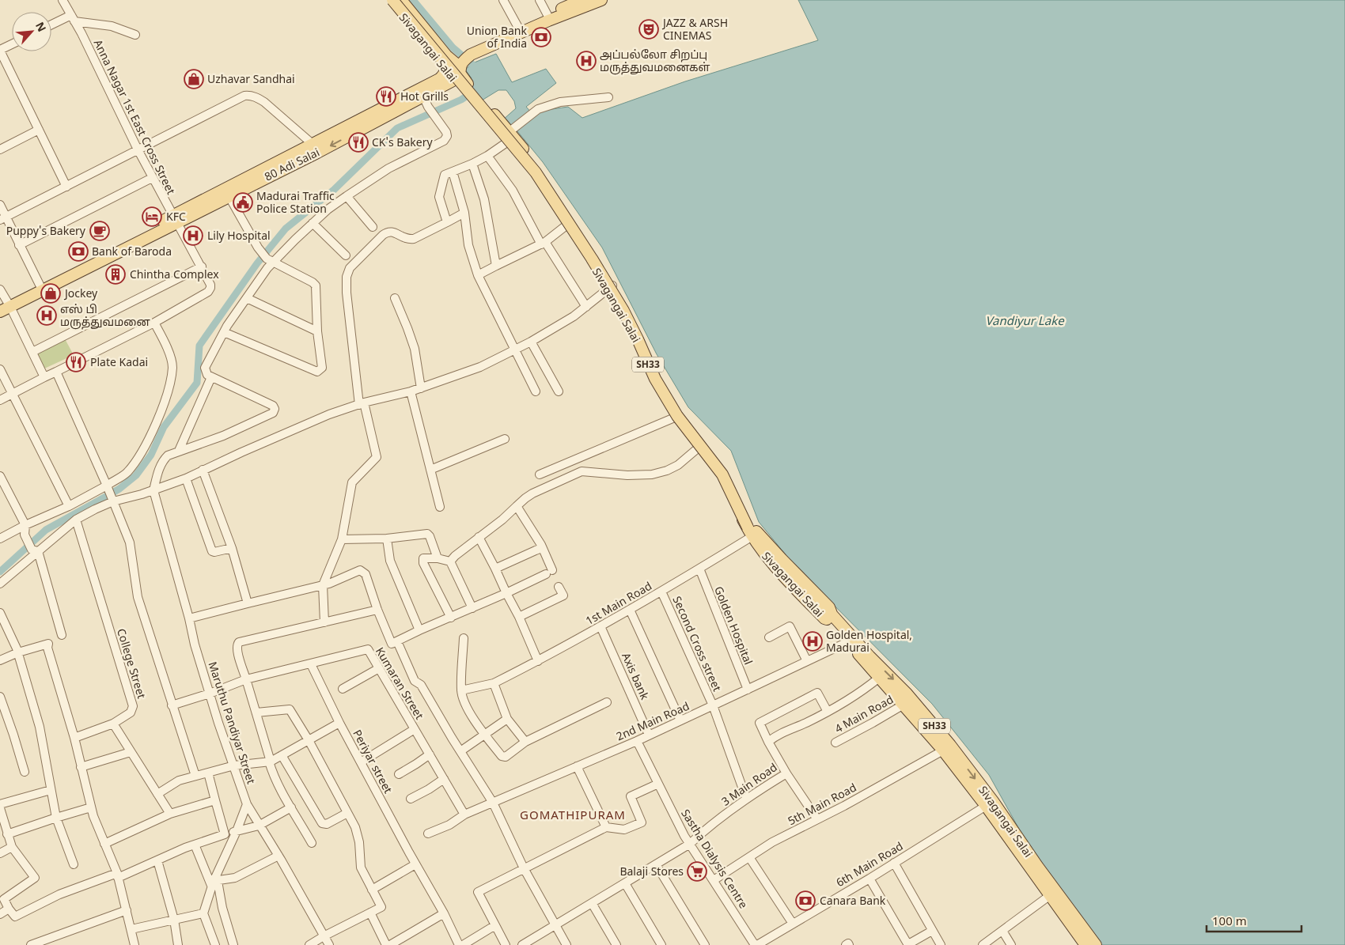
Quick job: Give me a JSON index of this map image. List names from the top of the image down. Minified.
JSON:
{"streets":{"main road":["Sivagangai Salai","80 Adi Salai","SH33"],"street":["Anna Nagar 1st East Cross Street","1st Main Road","Golden Hospital","Second Cross street","College Street","Axis bank","Kumaran Street","4 Main Road","2nd Main Road","Maruthu Pandiyar Street","Periyar street","3 Main Road","5th Main Road","Sastha Dialysis Centre","6th Main Road"]},"crossings":[["Sivagangai Salai","80 Adi Salai"],["Sivagangai Salai","1st Main Road"],["Sivagangai Salai","4 Main Road"],["Sivagangai Salai","2nd Main Road"],["Sivagangai Salai","5th Main Road"],["Sivagangai Salai","6th Main Road"],["Anna Nagar 1st East Cross Street","80 Adi Salai"],["1st Main Road","Golden Hospital"],["1st Main Road","Second Cross street"],["1st Main Road","Axis bank"],["Golden Hospital","2nd Main Road"],["Second Cross street","2nd Main Road"],["Second Cross street","3 Main Road"],["Axis bank","2nd Main Road"],["Kumaran Street","2nd Main Road"],["Kumaran Street","Periyar street"],["2nd Main Road","Sastha Dialysis Centre"],["3 Main Road","Sastha Dialysis Centre"],["5th Main Road","Sastha Dialysis Centre"],["Sastha Dialysis Centre","6th Main Road"]],"districts":["GOMATHIPURAM"],"water":["Vandiyur Lake"],"places":{"theatre":["JAZZ & ARSH CINEMAS"],"bank":["Union Bank of India","Bank of Baroda","Canara Bank"],"hospital":["அப்பல்லோ சிறப்பு மருத்துவமனைகள்","Lily Hospital","எஸ் பி மருத்துவமனை","Golden Hospital, Madurai"],"shop":["Uzhavar Sandhai","Jockey"],"restaurant":["Hot Grills","CK's Bakery","Plate Kadai"],"public building":["Madurai Traffic Police Station"],"hotel":["KFC"],"cafe":["Puppy's Bakery"],"building":["Chintha Complex"],"supermarket":["Balaji Stores"]},"scale_bar":"100 m","north":"top right"}
